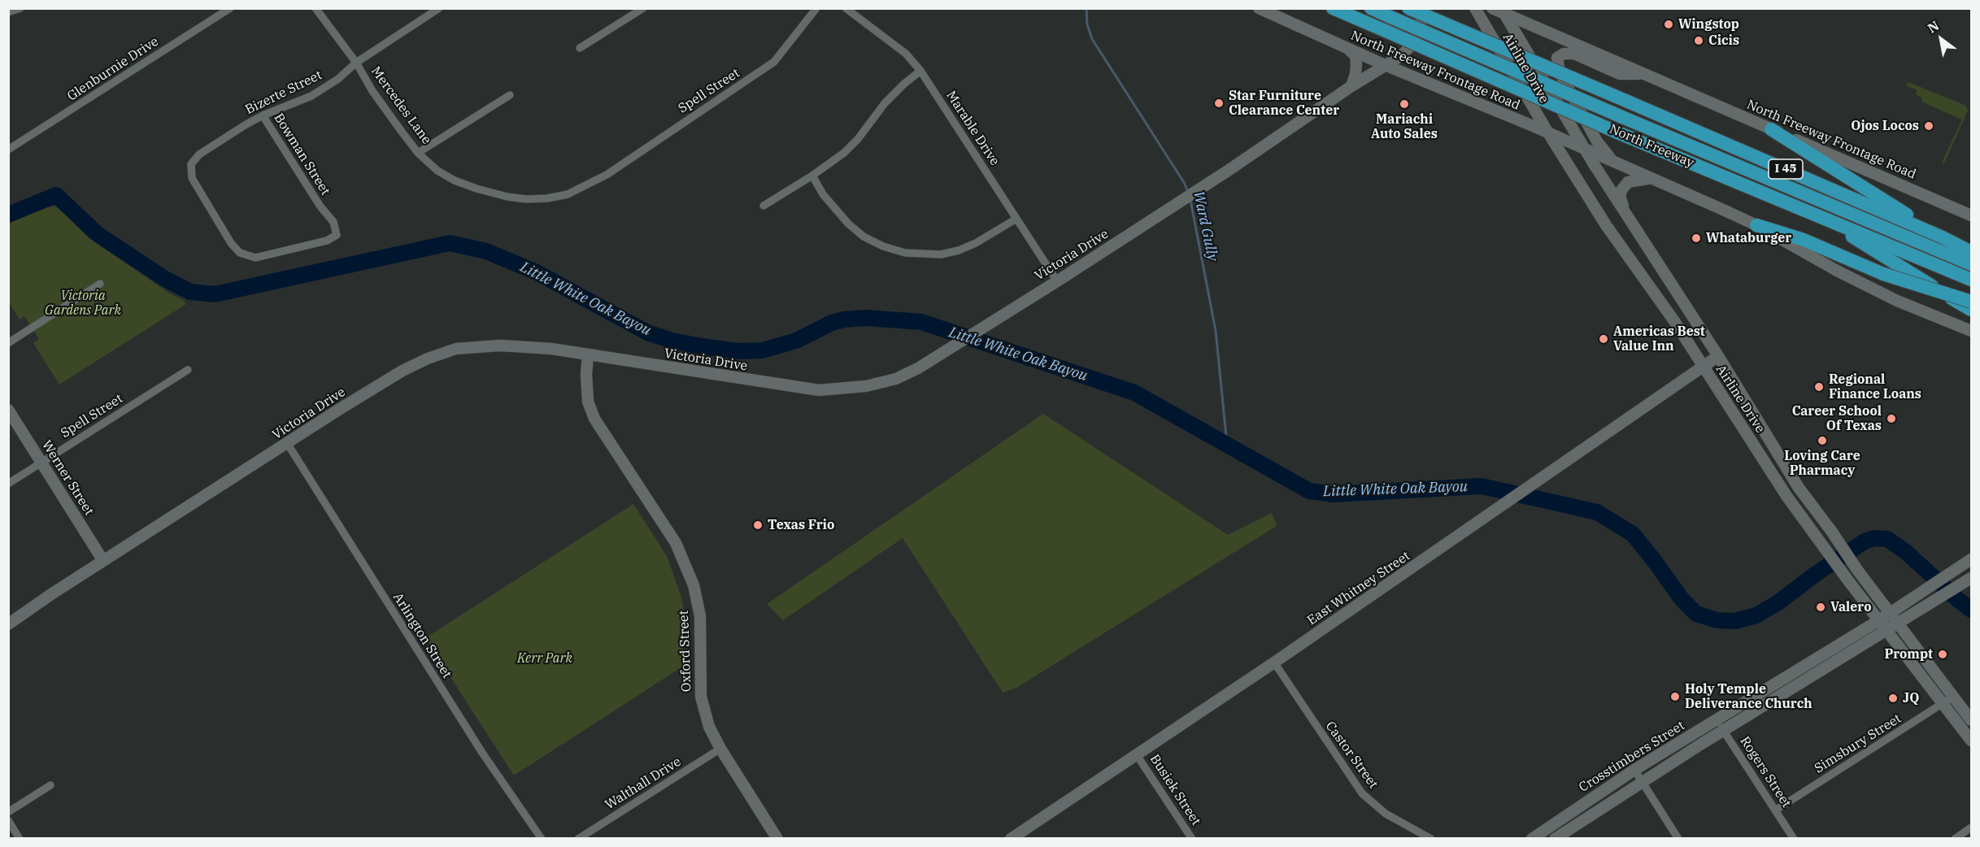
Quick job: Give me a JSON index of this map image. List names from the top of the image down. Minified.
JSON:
{"streets":{"highway":["North Freeway","I 45"],"main road":["Airline Drive","North Freeway Frontage Road","Victoria Drive","Werner Street","East Whitney Street","Oxford Street","Crosstimbers Street"],"street":["Glenburnie Drive","Spell Street","Bizerte Street","Mercedes Lane","Marable Drive","Bowman Street","Arlington Street","Simsbury Street","Castor Street","Rogers Street","Walthall Drive","Busiek Street"]},"crossings":[["Airline Drive","North Freeway Frontage Road"],["Airline Drive","East Whitney Street"],["Airline Drive","Simsbury Street"],["Airline Drive","Crosstimbers Street"],["North Freeway Frontage Road","Victoria Drive"],["Spell Street","Mercedes Lane"],["Spell Street","Werner Street"],["Bizerte Street","Mercedes Lane"],["Bizerte Street","Bowman Street"],["Marable Drive","Victoria Drive"],["Victoria Drive","Werner Street"],["Victoria Drive","Arlington Street"],["Victoria Drive","Oxford Street"],["East Whitney Street","Castor Street"],["East Whitney Street","Busiek Street"],["Oxford Street","Walthall Drive"],["Simsbury Street","Rogers Street"],["Crosstimbers Street","Rogers Street"]],"water":["Ward Gully","Little White Oak Bayou"],"parks":["Victoria Gardens Park","Kerr Park"],"places":["Wingstop","Cicis","Star Furniture Clearance Center","Mariachi Auto Sales","Ojos Locos","Whataburger","Americas Best Value Inn","Regional Finance Loans","Career School Of Texas","Loving Care Pharmacy","Texas Frio","Valero","Prompt","Holy Temple Deliverance Church","JQ"],"north":"top left"}
